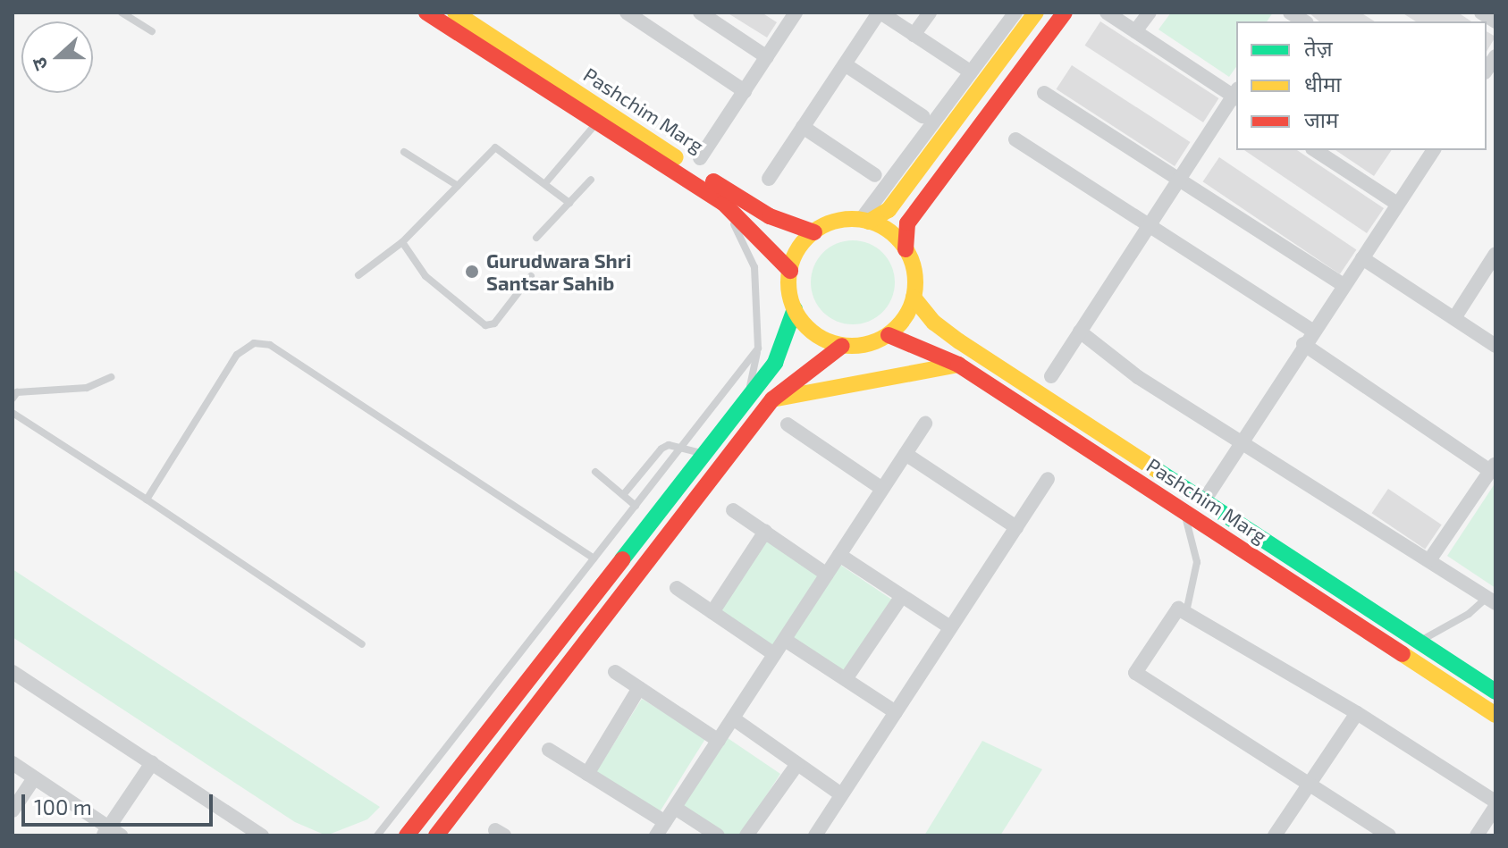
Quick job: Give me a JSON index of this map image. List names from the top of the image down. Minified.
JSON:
{"streets":{"main road":["Pashchim Marg"]},"places":["Gurudwara Shri Santsar Sahib"],"legend":["तेज़","धीमा","जाम"],"scale_bar":"100 m","north":"left"}
